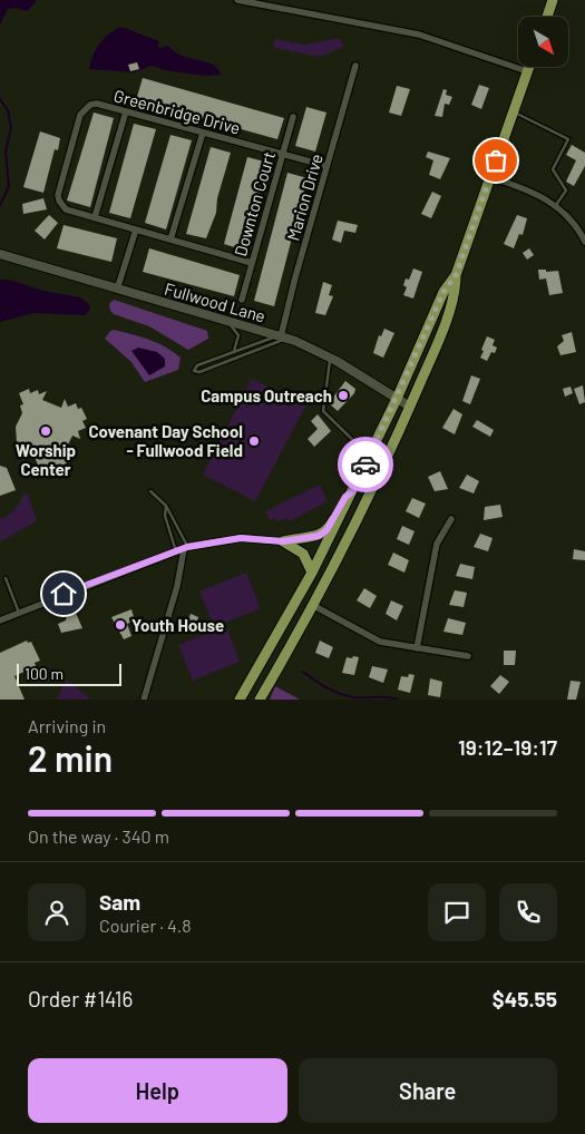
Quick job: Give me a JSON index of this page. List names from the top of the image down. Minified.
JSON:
{"streets":{"street":["Greenbridge Drive","Marion Drive","Downton Court","Fullwood Lane"]},"crossings":[["Greenbridge Drive","Marion Drive"],["Greenbridge Drive","Downton Court"],["Marion Drive","Fullwood Lane"]],"places":["Campus Outreach","Worship Center","Covenant Day School - Fullwood Field","Youth House"],"scale_bar":"100 m","north":"bottom right","page":{"scale":"100 m","heading":["2 min","Arriving in","19:12–19:17"],"panel":["Sam","Courier · 4.8","Order #1416","$45.55"],"bar":"On the way · 340 m","buttons":["Help","Share"]}}
